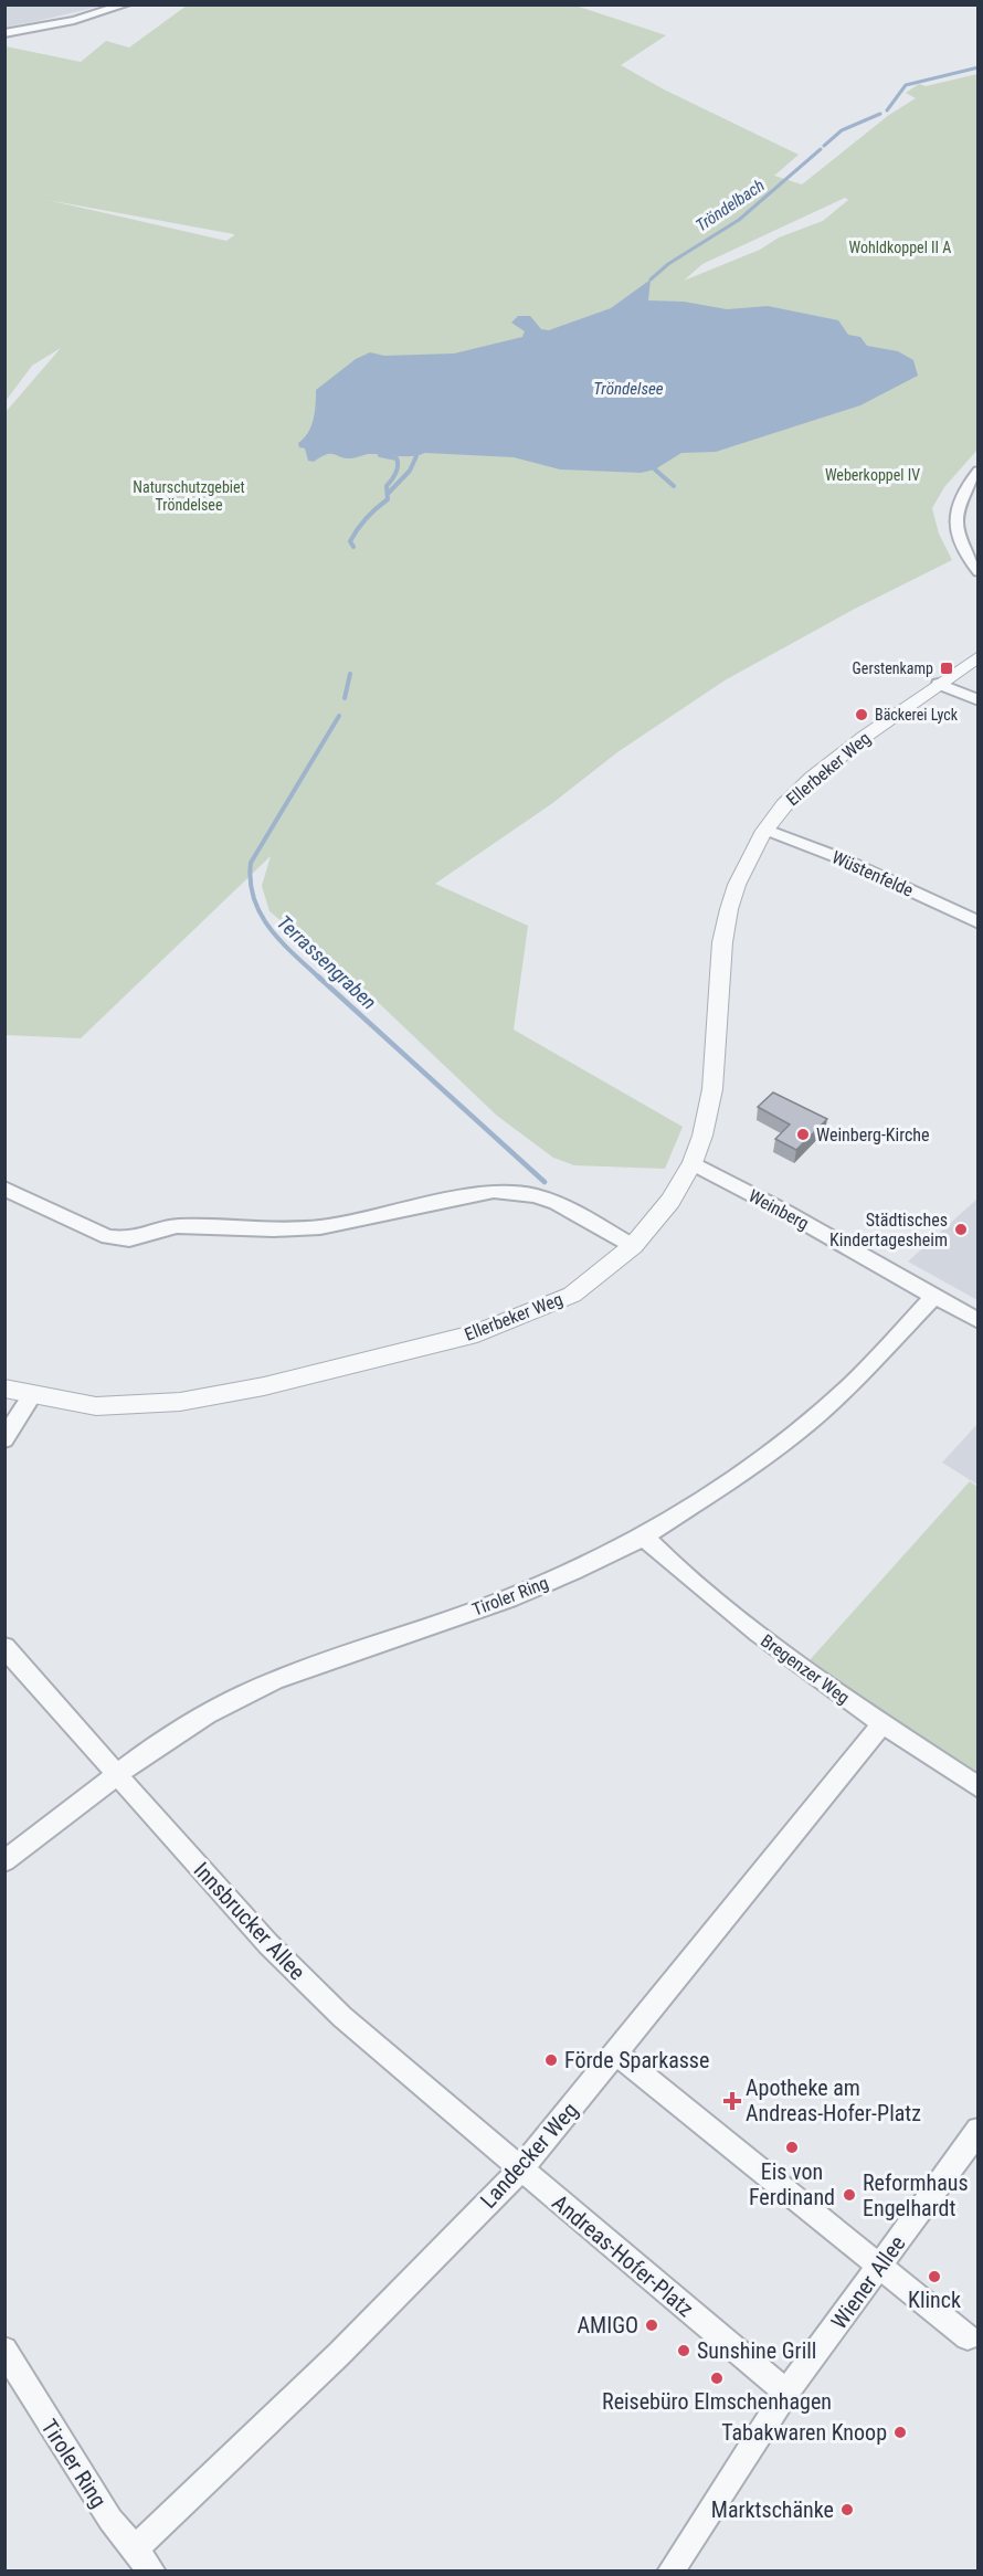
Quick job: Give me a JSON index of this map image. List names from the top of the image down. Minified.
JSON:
{"streets":{"street":["Ellerbeker Weg","Wüstenfelde","Weinberg","Tiroler Ring","Bregenzer Weg","Innsbrucker Allee","Landecker Weg","Andreas-Hofer-Platz","Wiener Allee"]},"crossings":[["Ellerbeker Weg","Wüstenfelde"],["Ellerbeker Weg","Weinberg"],["Weinberg","Tiroler Ring"],["Tiroler Ring","Bregenzer Weg"],["Tiroler Ring","Innsbrucker Allee"],["Tiroler Ring","Landecker Weg"],["Bregenzer Weg","Landecker Weg"],["Innsbrucker Allee","Landecker Weg"],["Innsbrucker Allee","Andreas-Hofer-Platz"],["Landecker Weg","Andreas-Hofer-Platz"],["Andreas-Hofer-Platz","Wiener Allee"]],"water":["Tröndelbach","Tröndelsee","Terrassengraben"],"parks":["Wohldkoppel II A","Weberkoppel IV","Naturschutzgebiet Tröndelsee"],"places":{"transit":["Gerstenkamp"],"other":["Bäckerei Lyck","Weinberg-Kirche","Städtisches Kindertagesheim","Förde Sparkasse","Eis von Ferdinand","Reformhaus Engelhardt","Klinck","AMIGO","Sunshine Grill","Reisebüro Elmschenhagen","Tabakwaren Knoop","Marktschänke"],"health":["Apotheke am Andreas-Hofer-Platz"]}}
